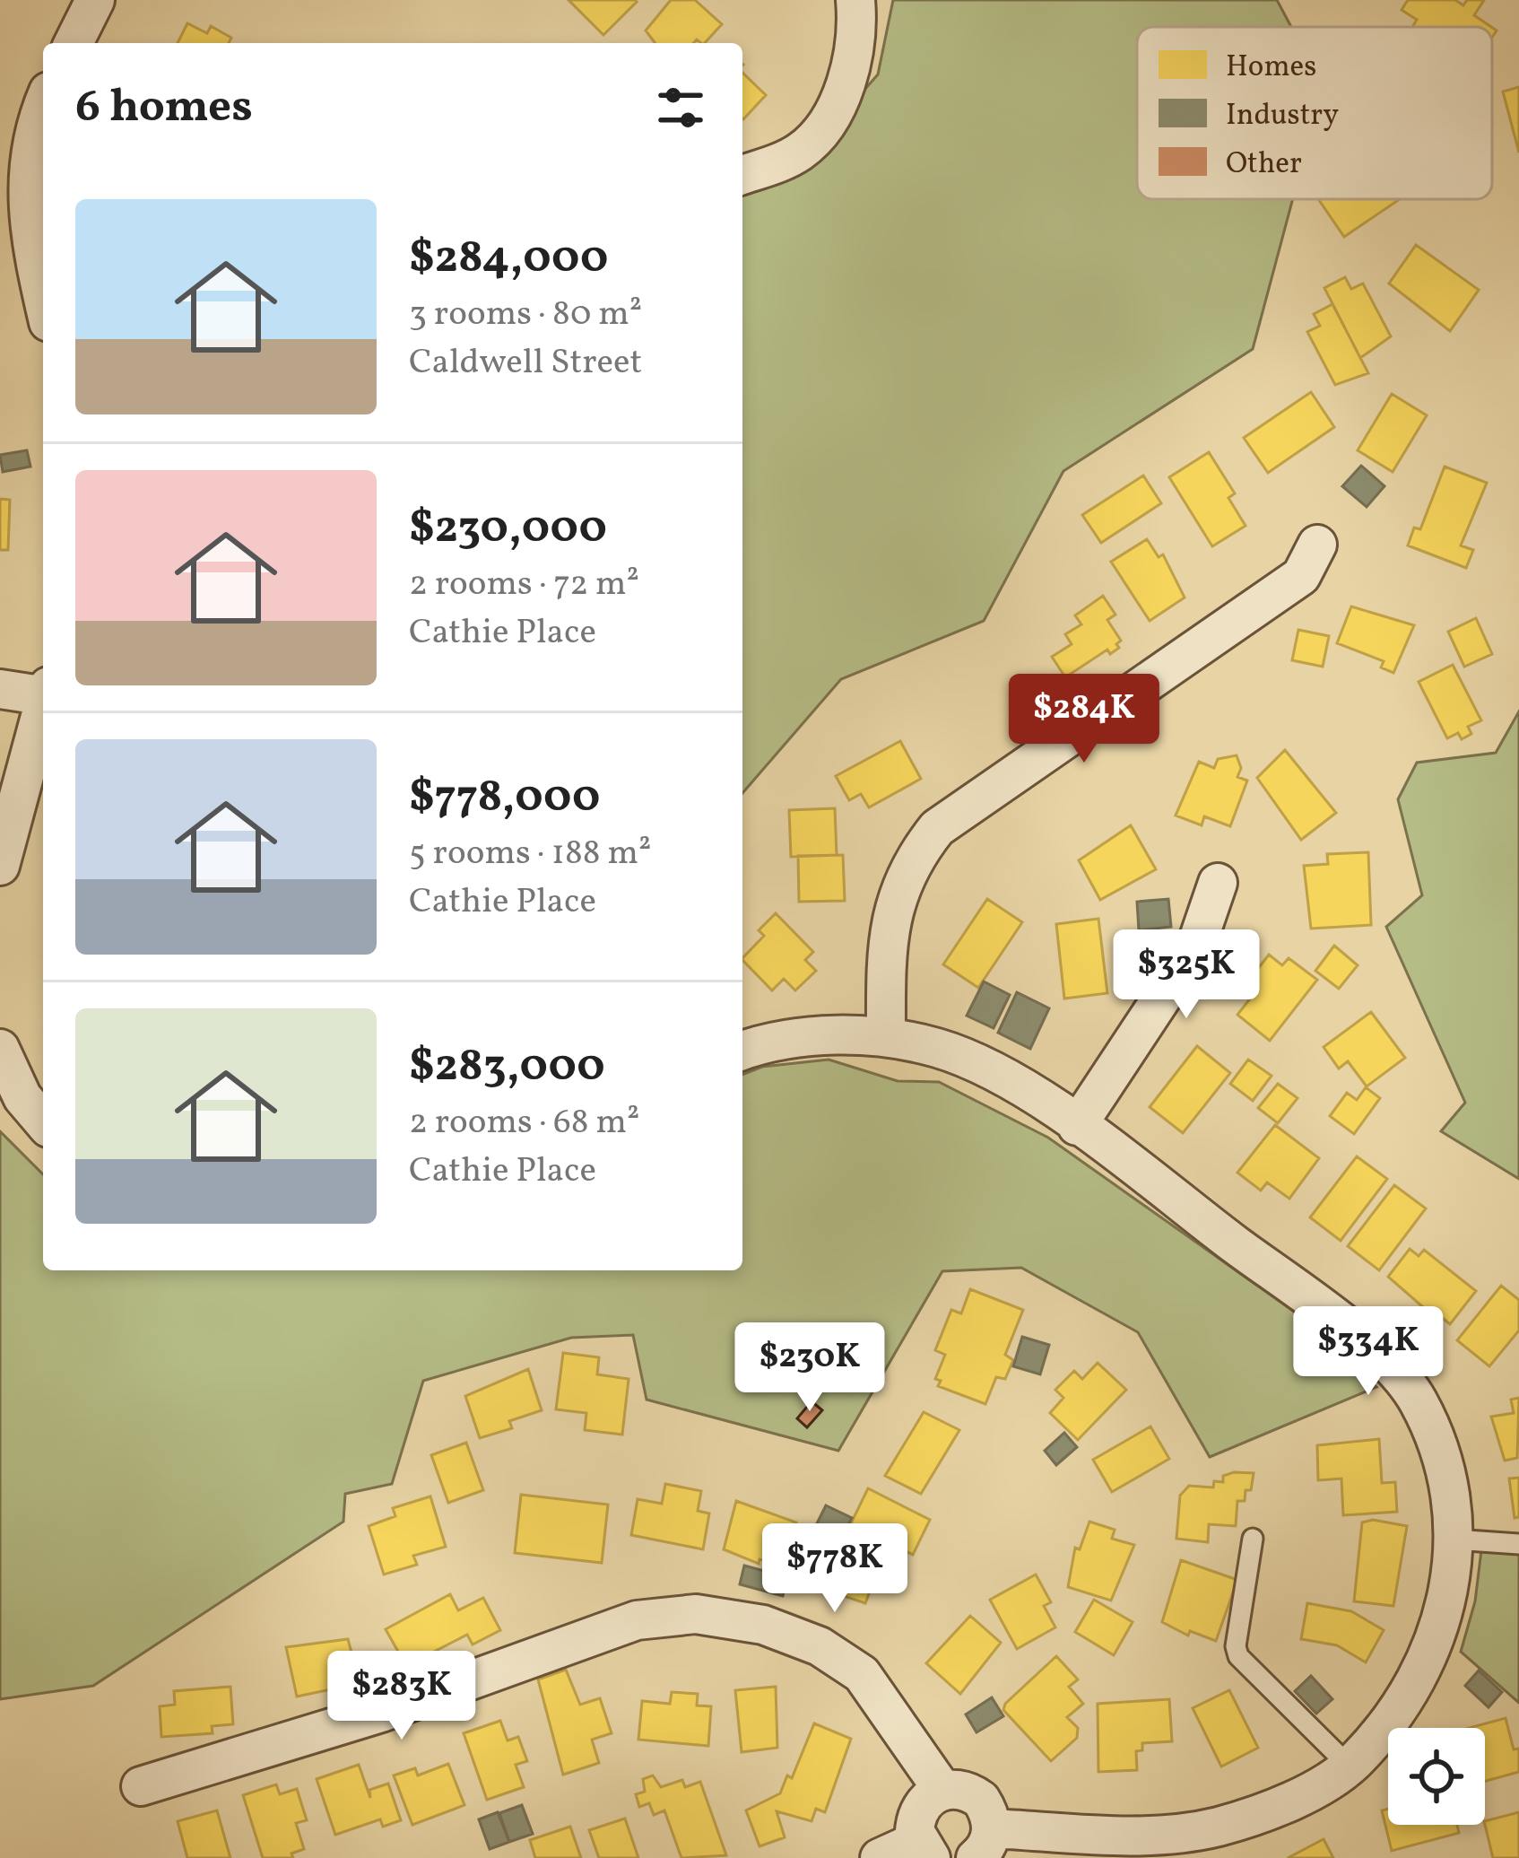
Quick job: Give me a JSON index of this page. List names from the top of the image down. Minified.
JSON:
{"legend":["Homes","Industry","Other"],"page":{"heading":"6 homes","list":[{"name":"$284,000","note":"3 rooms · 80 m² · Caldwell Street"},{"name":"$230,000","note":"2 rooms · 72 m² · Cathie Place"},{"name":"$778,000","note":"5 rooms · 188 m² · Cathie Place"},{"name":"$283,000","note":"2 rooms · 68 m² · Cathie Place"}],"price":["$284K","$325K","$334K","$230K","$778K","$283K"]}}
